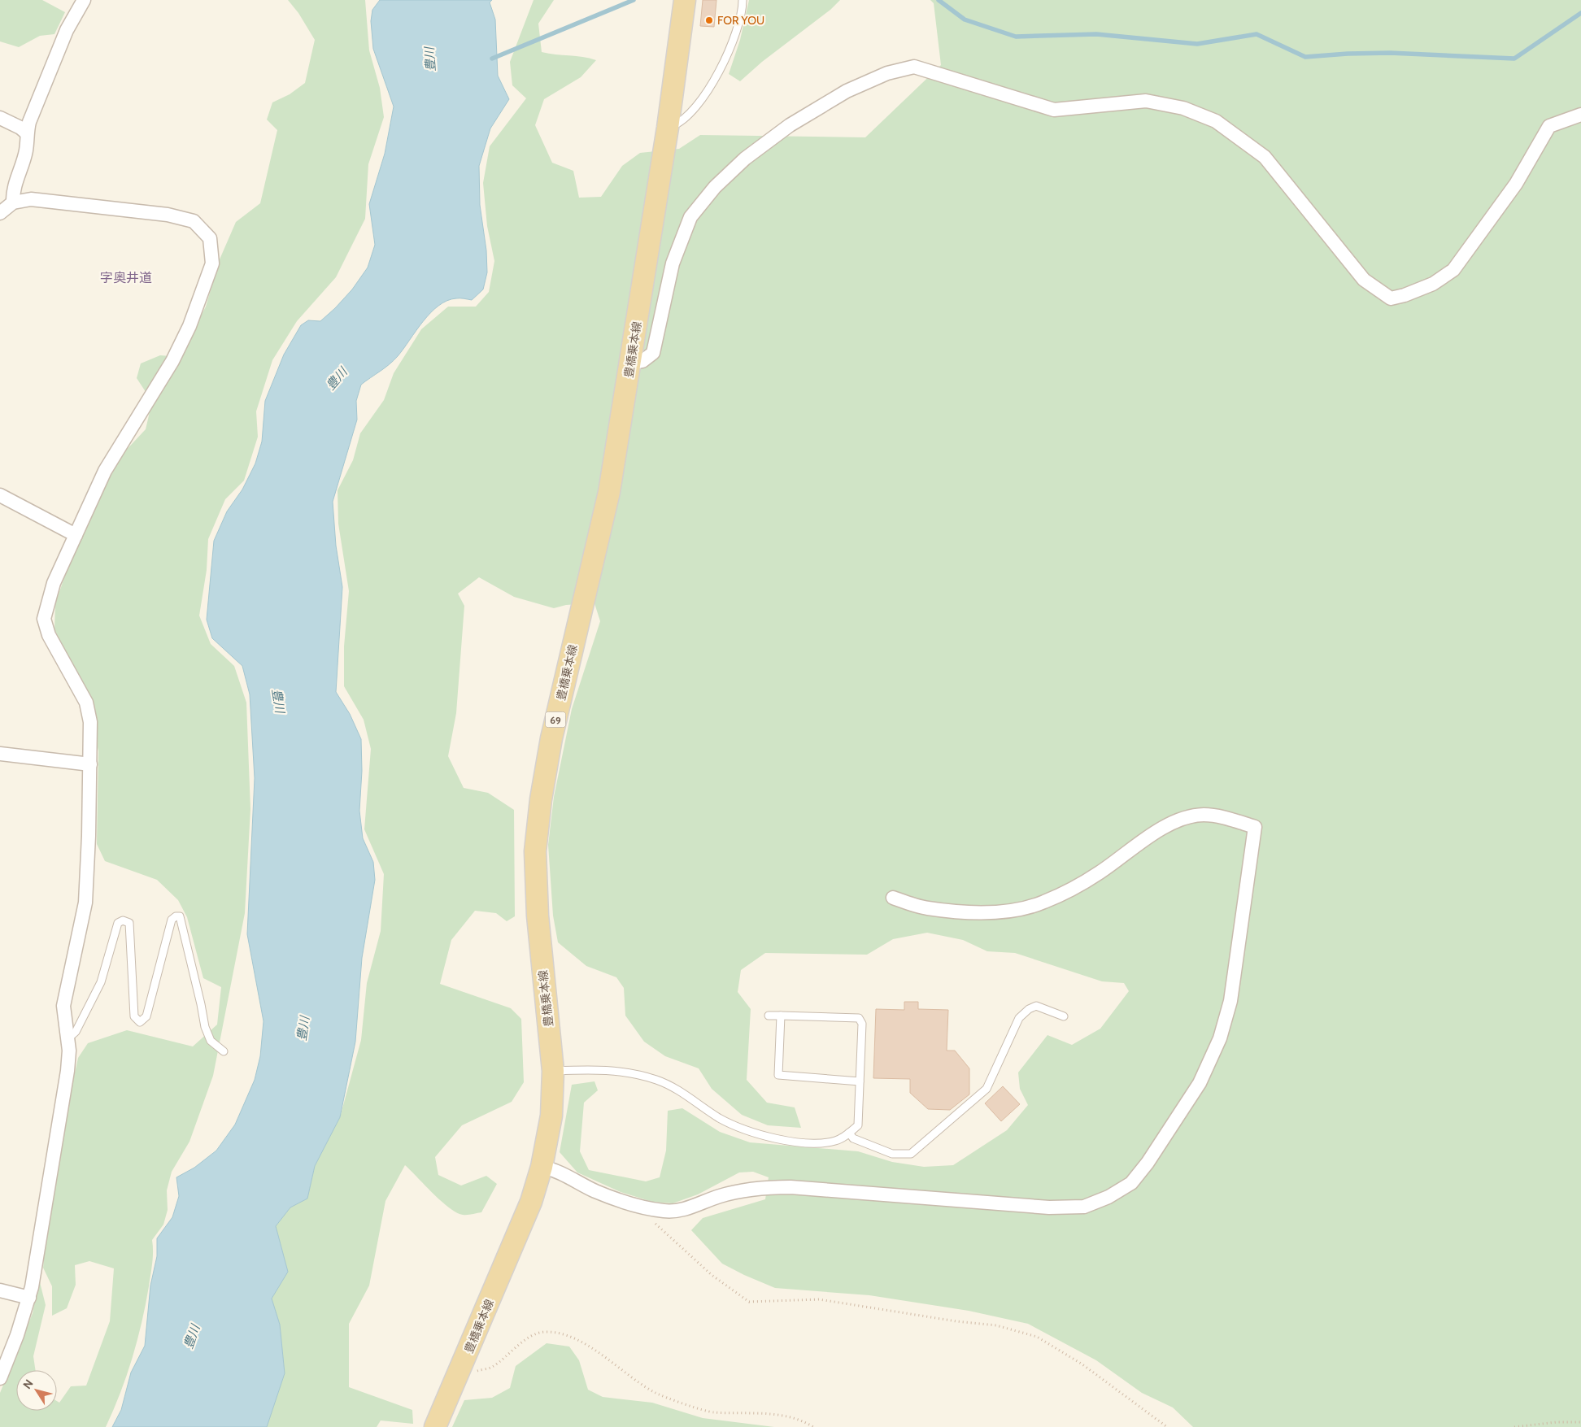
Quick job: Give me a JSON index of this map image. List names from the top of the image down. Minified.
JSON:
{"streets":{"main road":["豊橋乗本線","69"]},"districts":["字奥井道"],"water":["豊川"],"places":["FOR YOU"],"north":"top left"}
